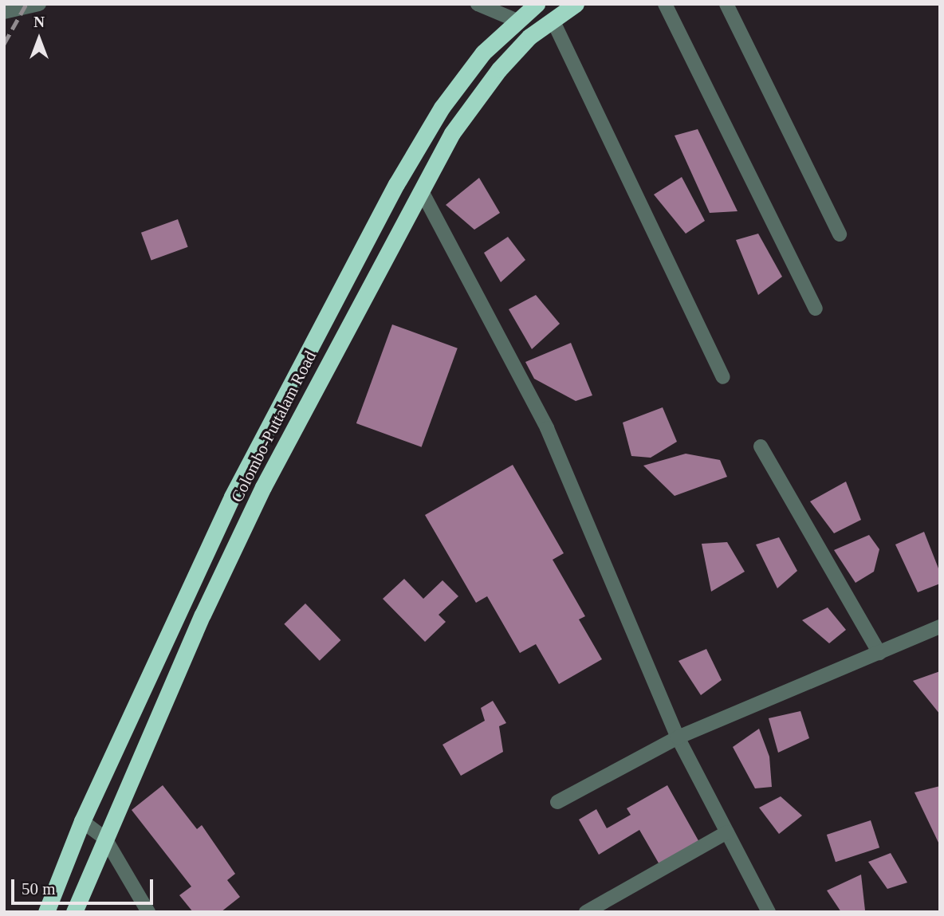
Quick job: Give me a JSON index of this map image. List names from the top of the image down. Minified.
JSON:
{"streets":{"highway":["Colombo-Puttalam Road"]},"scale_bar":"50 m","north":"top"}
